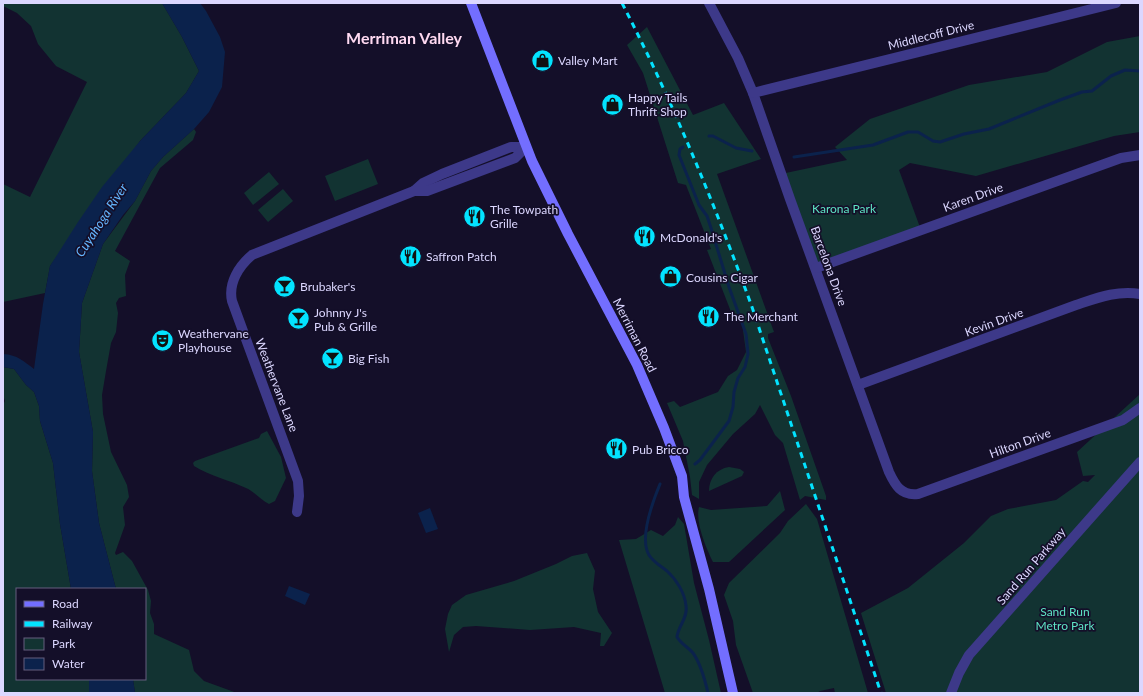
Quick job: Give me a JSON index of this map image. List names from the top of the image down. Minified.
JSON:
{"streets":{"main road":["Merriman Road"],"street":["Middlecoff Drive","Karen Drive","Barcelona Drive","Kevin Drive","Weathervane Lane","Hilton Drive","Sand Run Parkway"]},"crossings":[["Middlecoff Drive","Barcelona Drive"],["Karen Drive","Barcelona Drive"],["Barcelona Drive","Kevin Drive"],["Barcelona Drive","Hilton Drive"],["Merriman Road","Weathervane Lane"]],"districts":["Merriman Valley"],"water":["Cuyahoga River"],"parks":["Karona Park","Sand Run Metro Park"],"places":{"shop":["Valley Mart","Happy Tails Thrift Shop","Cousins Cigar"],"restaurant":["The Towpath Grille","McDonald's","Saffron Patch","The Merchant","Pub Bricco"],"bar":["Brubaker's","Johnny J's Pub & Grille","Big Fish"],"theatre":["Weathervane Playhouse"]},"legend":["Road","Railway","Park","Water"]}
